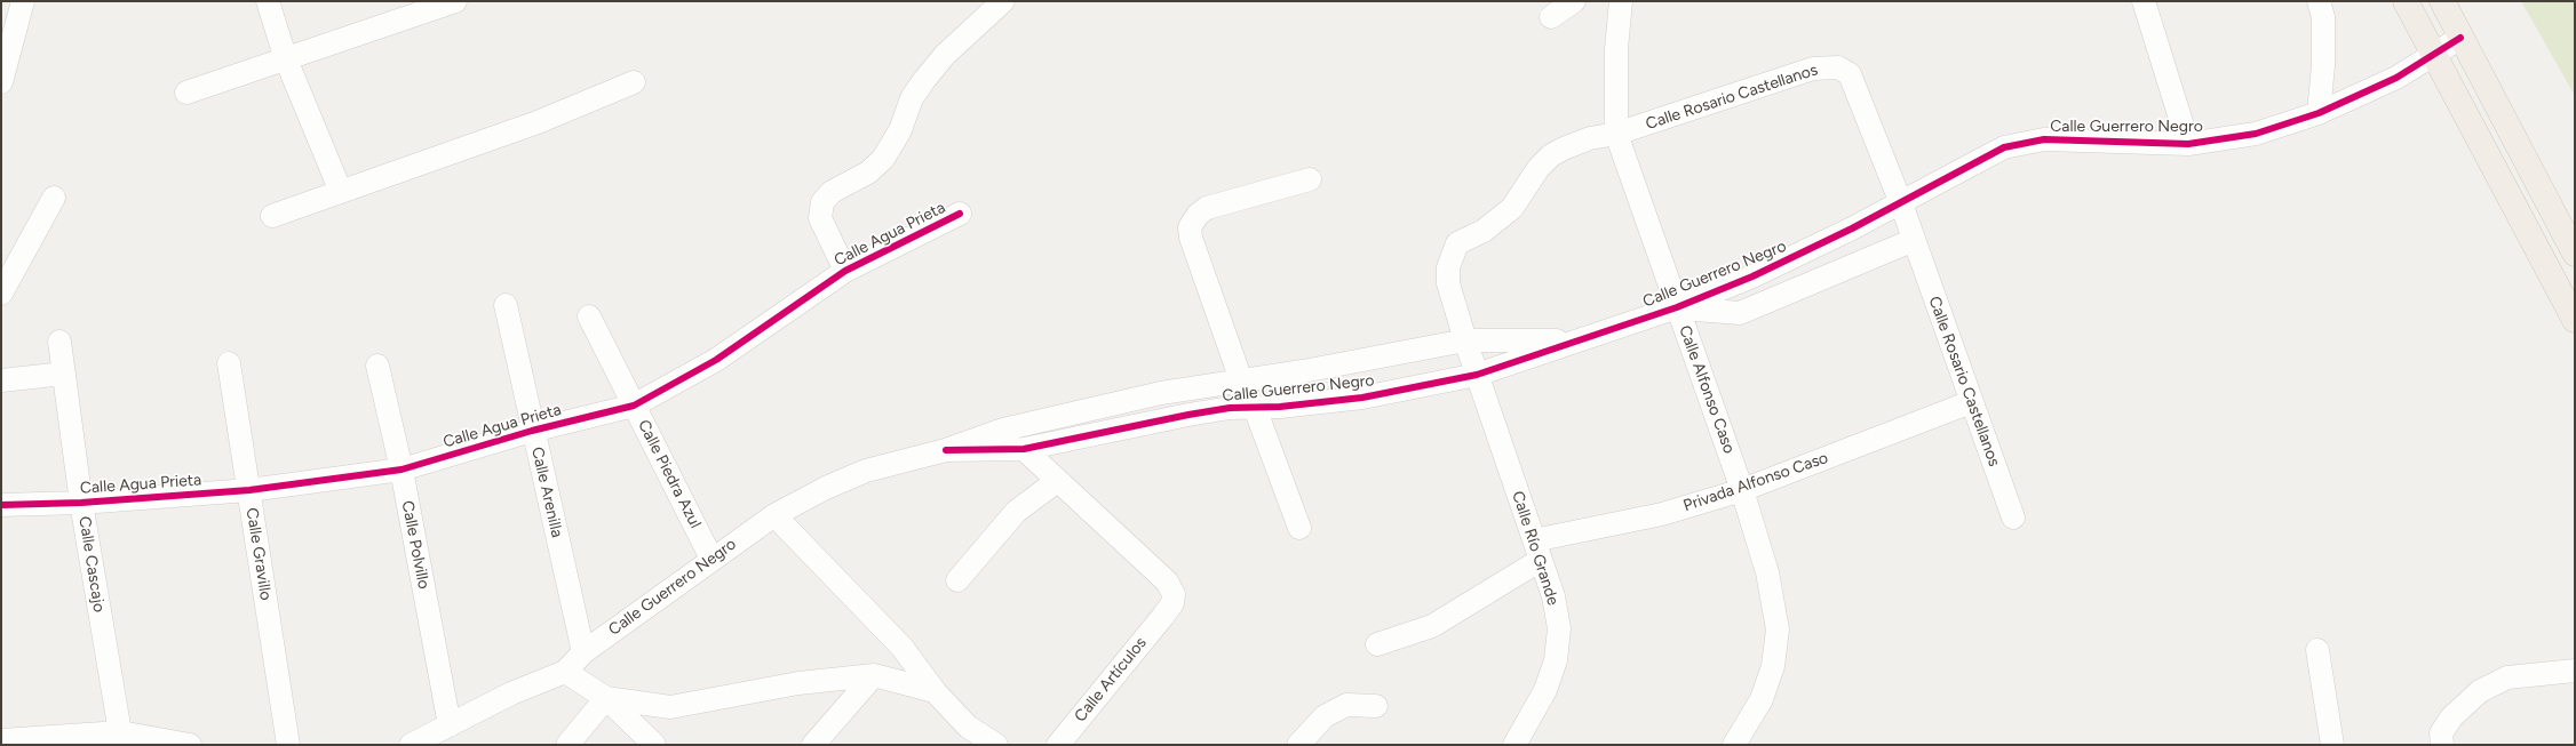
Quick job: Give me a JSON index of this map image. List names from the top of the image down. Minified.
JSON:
{"streets":{"street":["Calle Rosario Castellanos","Calle Guerrero Negro","Calle Agua Prieta","Calle Alfonso Caso","Calle Piedra Azul","Privada Alfonso Caso","Calle Arenilla","Calle Polvillo","Calle Río Grande","Calle Gravillo","Calle Cascajo","Calle Artículos"]},"crossings":[["Calle Rosario Castellanos","Calle Guerrero Negro"],["Calle Rosario Castellanos","Calle Alfonso Caso"],["Calle Rosario Castellanos","Privada Alfonso Caso"],["Calle Rosario Castellanos","Calle Río Grande"],["Calle Guerrero Negro","Calle Alfonso Caso"],["Calle Guerrero Negro","Calle Piedra Azul"],["Calle Guerrero Negro","Calle Arenilla"],["Calle Guerrero Negro","Calle Polvillo"],["Calle Guerrero Negro","Calle Río Grande"],["Calle Agua Prieta","Calle Piedra Azul"],["Calle Agua Prieta","Calle Arenilla"],["Calle Agua Prieta","Calle Polvillo"],["Calle Agua Prieta","Calle Gravillo"],["Calle Agua Prieta","Calle Cascajo"],["Calle Alfonso Caso","Privada Alfonso Caso"],["Privada Alfonso Caso","Calle Río Grande"]]}
